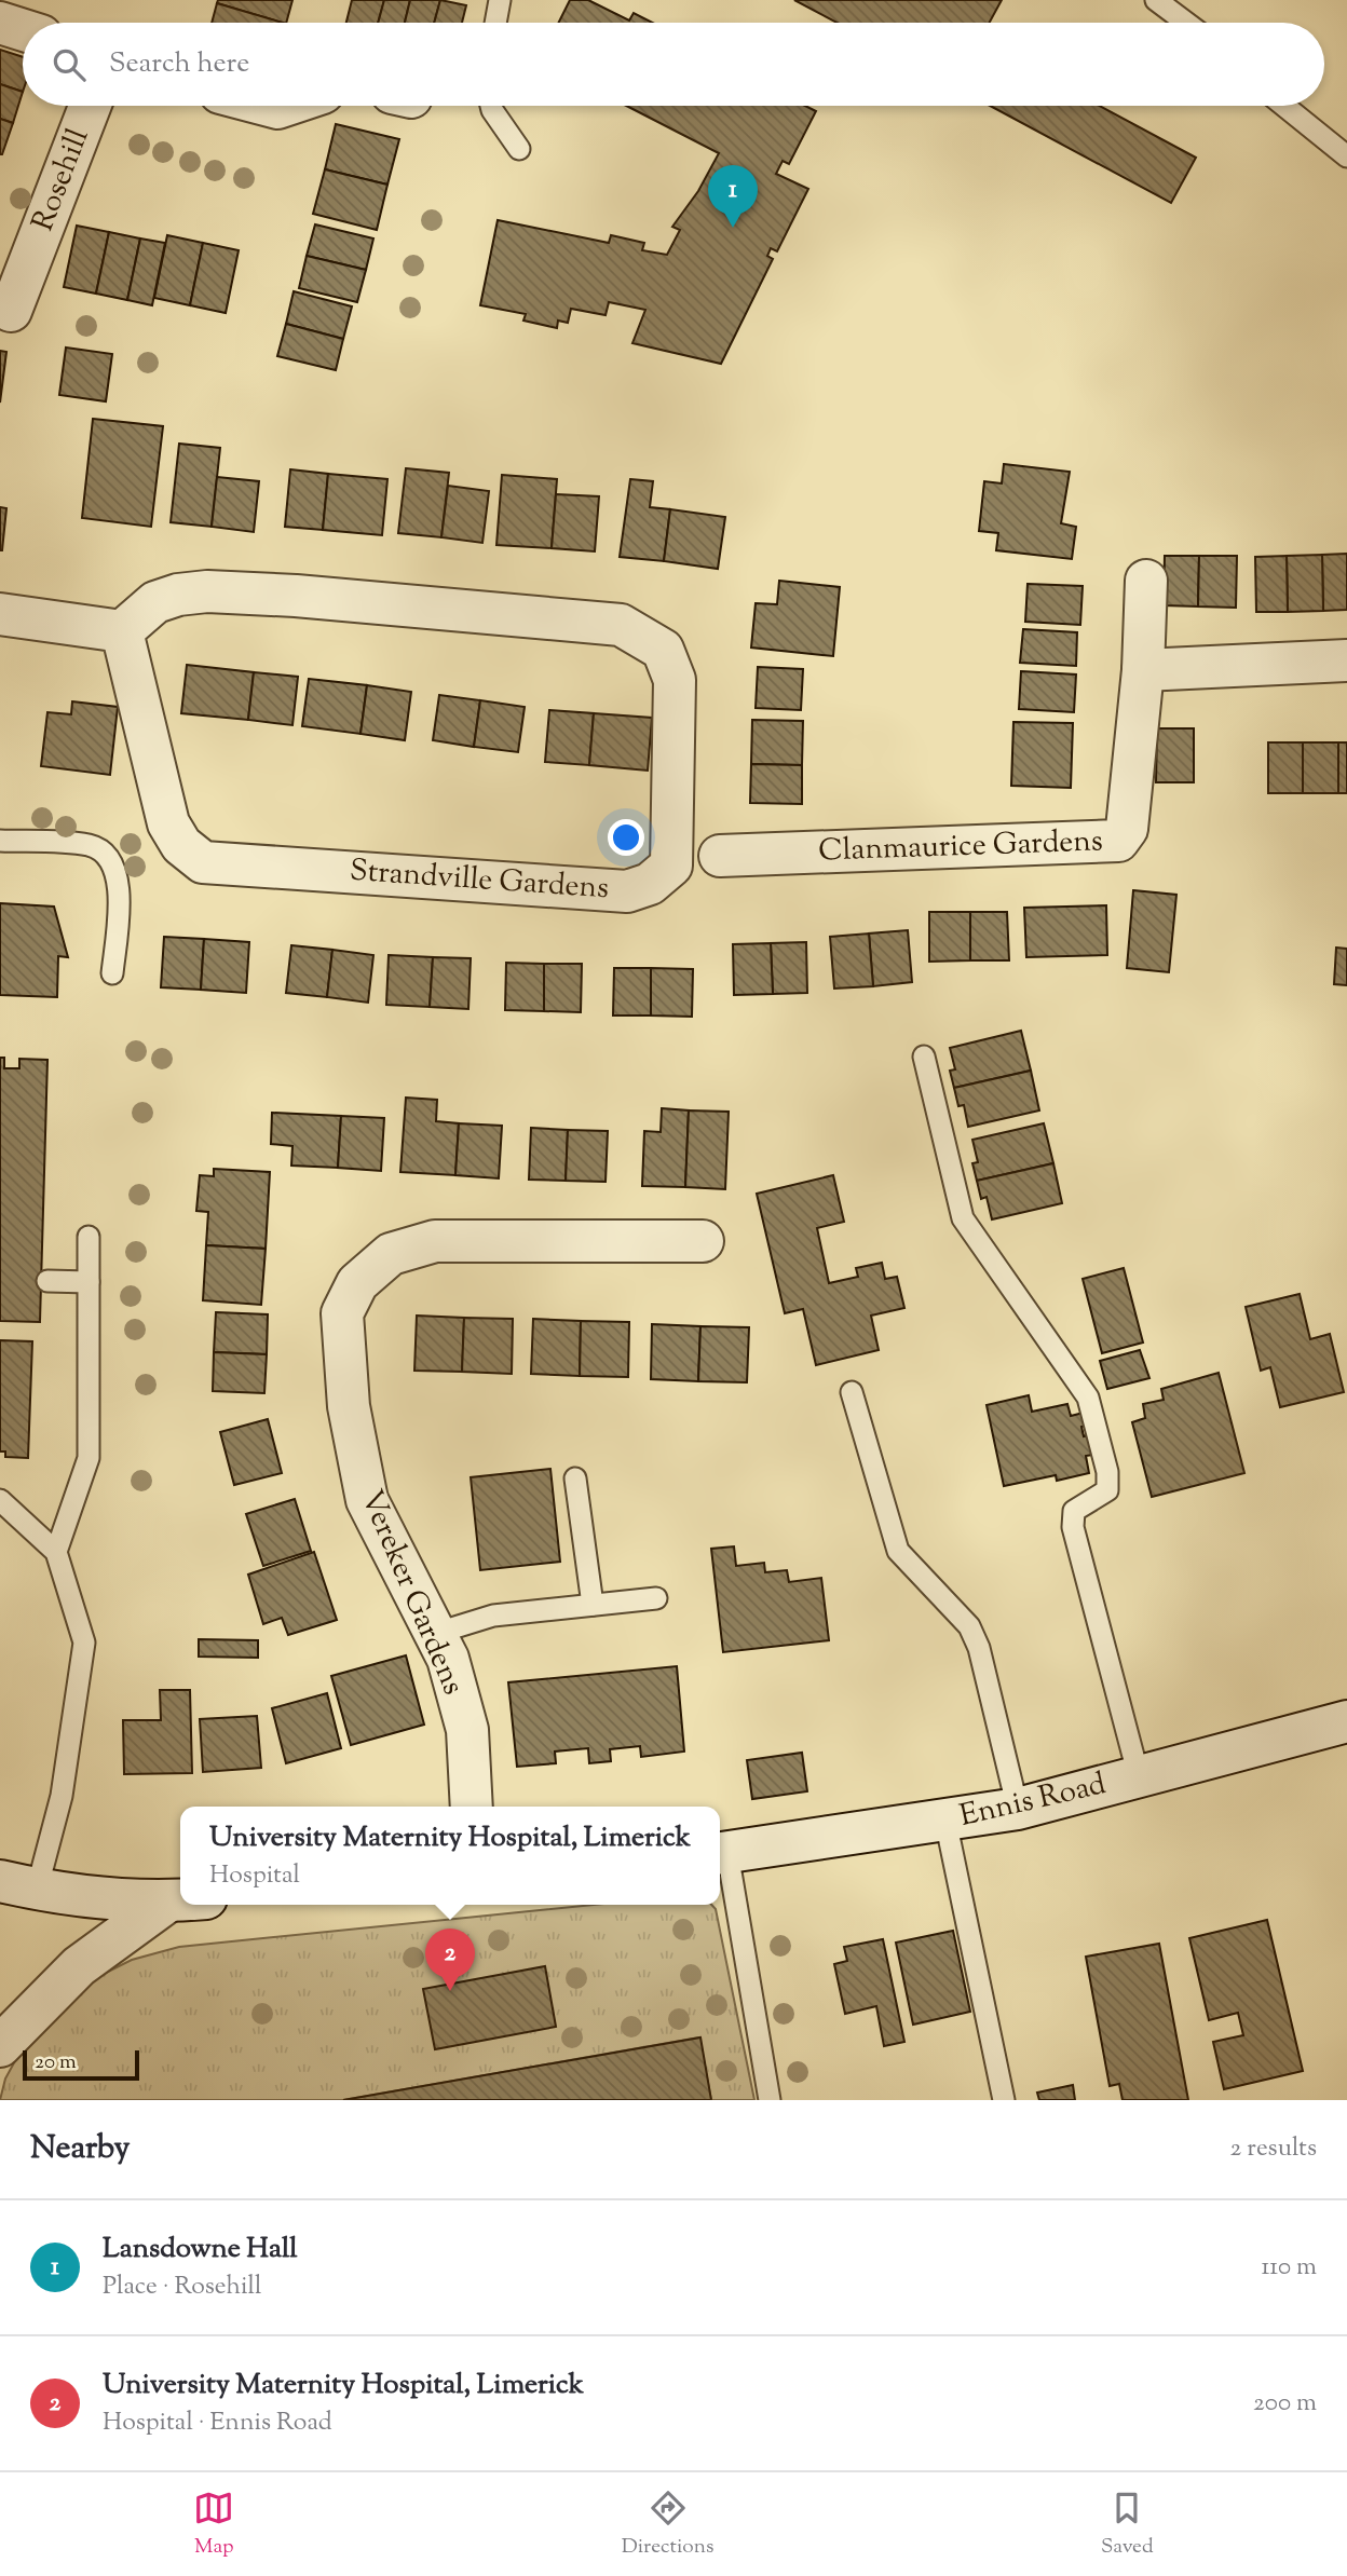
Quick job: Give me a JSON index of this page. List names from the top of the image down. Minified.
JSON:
{"streets":{"street":["Rosehill","Clanmaurice Gardens","Strandville Gardens","Vereker Gardens","Ennis Road"]},"scale_bar":"20 m","page":{"search":"Search here","pins":["1","2"],"popup":["University Maternity Hospital, Limerick","Hospital"],"scale":"20 m","heading":["Nearby","2 results"],"list":[{"mark":"1","name":"Lansdowne Hall","note":"Place · Rosehill","value":"110 m"},{"mark":"2","name":"University Maternity Hospital, Limerick","note":"Hospital · Ennis Road","value":"200 m"}],"nav":["Map","Directions","Saved"]}}
